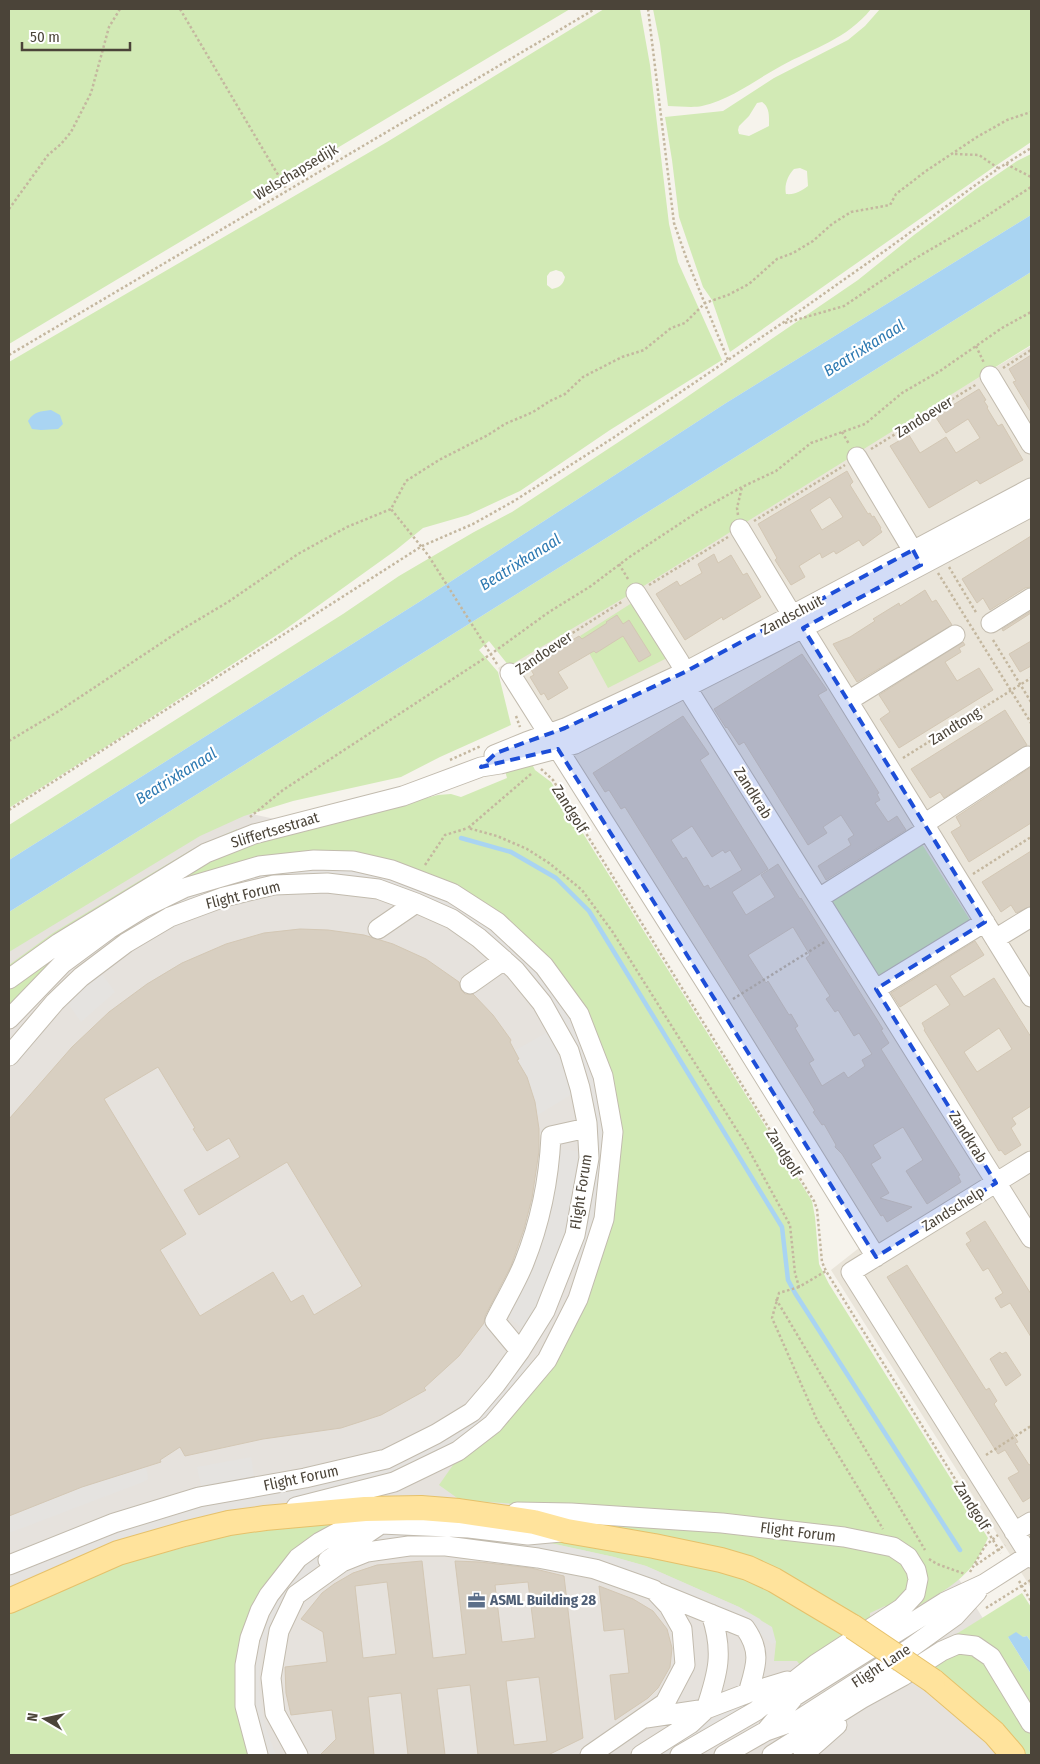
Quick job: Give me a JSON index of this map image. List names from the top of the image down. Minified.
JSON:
{"streets":{"main road":["Flight Forum"],"street":["Zandoever","Zandschuit","Zandkrab","Zandgolf","Sliffertsestraat","Zandschelp","Flight Lane"],"path":["Welschapsedijk","Zandtong"]},"crossings":[["Zandoever","Zandschuit"],["Zandoever","Zandgolf"],["Zandoever","Sliffertsestraat"],["Zandschuit","Zandkrab"],["Zandschuit","Zandgolf"],["Zandschuit","Sliffertsestraat"],["Zandkrab","Zandschelp"],["Zandgolf","Sliffertsestraat"],["Zandgolf","Zandschelp"],["Zandgolf","Flight Lane"]],"water":["Beatrixkanaal"],"places":{"office":["ASML Building 28"]},"scale_bar":"50 m","north":"left"}
